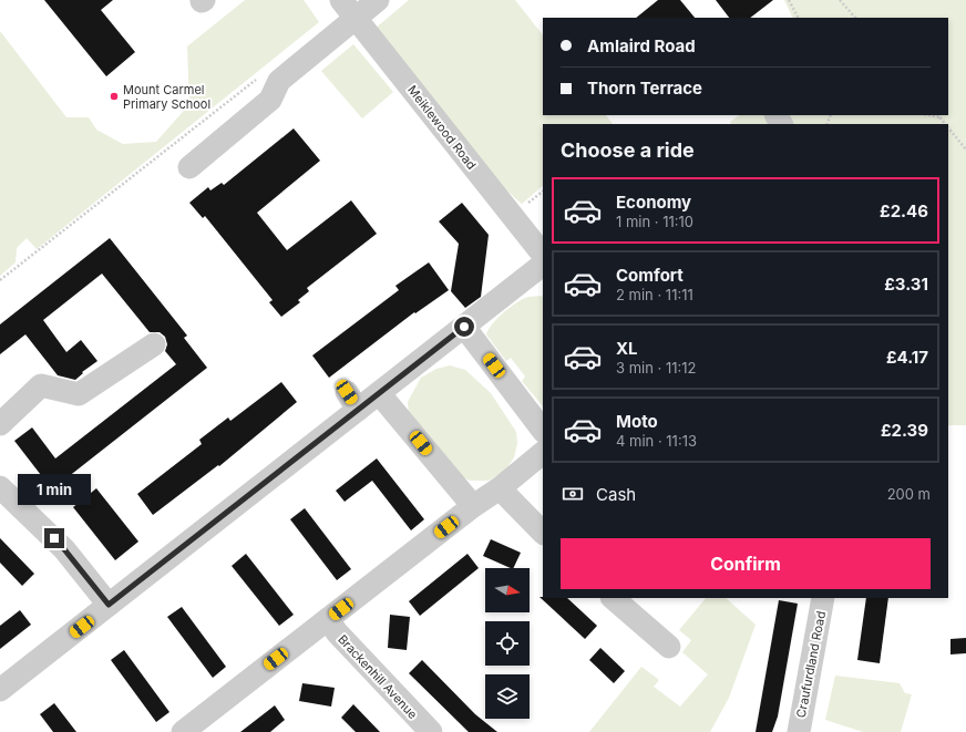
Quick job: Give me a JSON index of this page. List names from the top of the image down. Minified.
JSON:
{"streets":{"street":["Meiklewood Road","Craufurdland Road","Brackenhill Avenue"]},"places":["Mount Carmel Primary School"],"north":"right","page":{"banner":["Amlaird Road","Thorn Terrace"],"heading":"Choose a ride","list":[{"name":"Economy","note":"1 min · 11:10","value":"£2.46"},{"name":"Comfort","note":"2 min · 11:11","value":"£3.31"},{"name":"XL","note":"3 min · 11:12","value":"£4.17"},{"name":"Moto","note":"4 min · 11:13","value":"£2.39"}],"pay":["Cash","200 m"],"bubble":"1 min","buttons":"Confirm"}}
